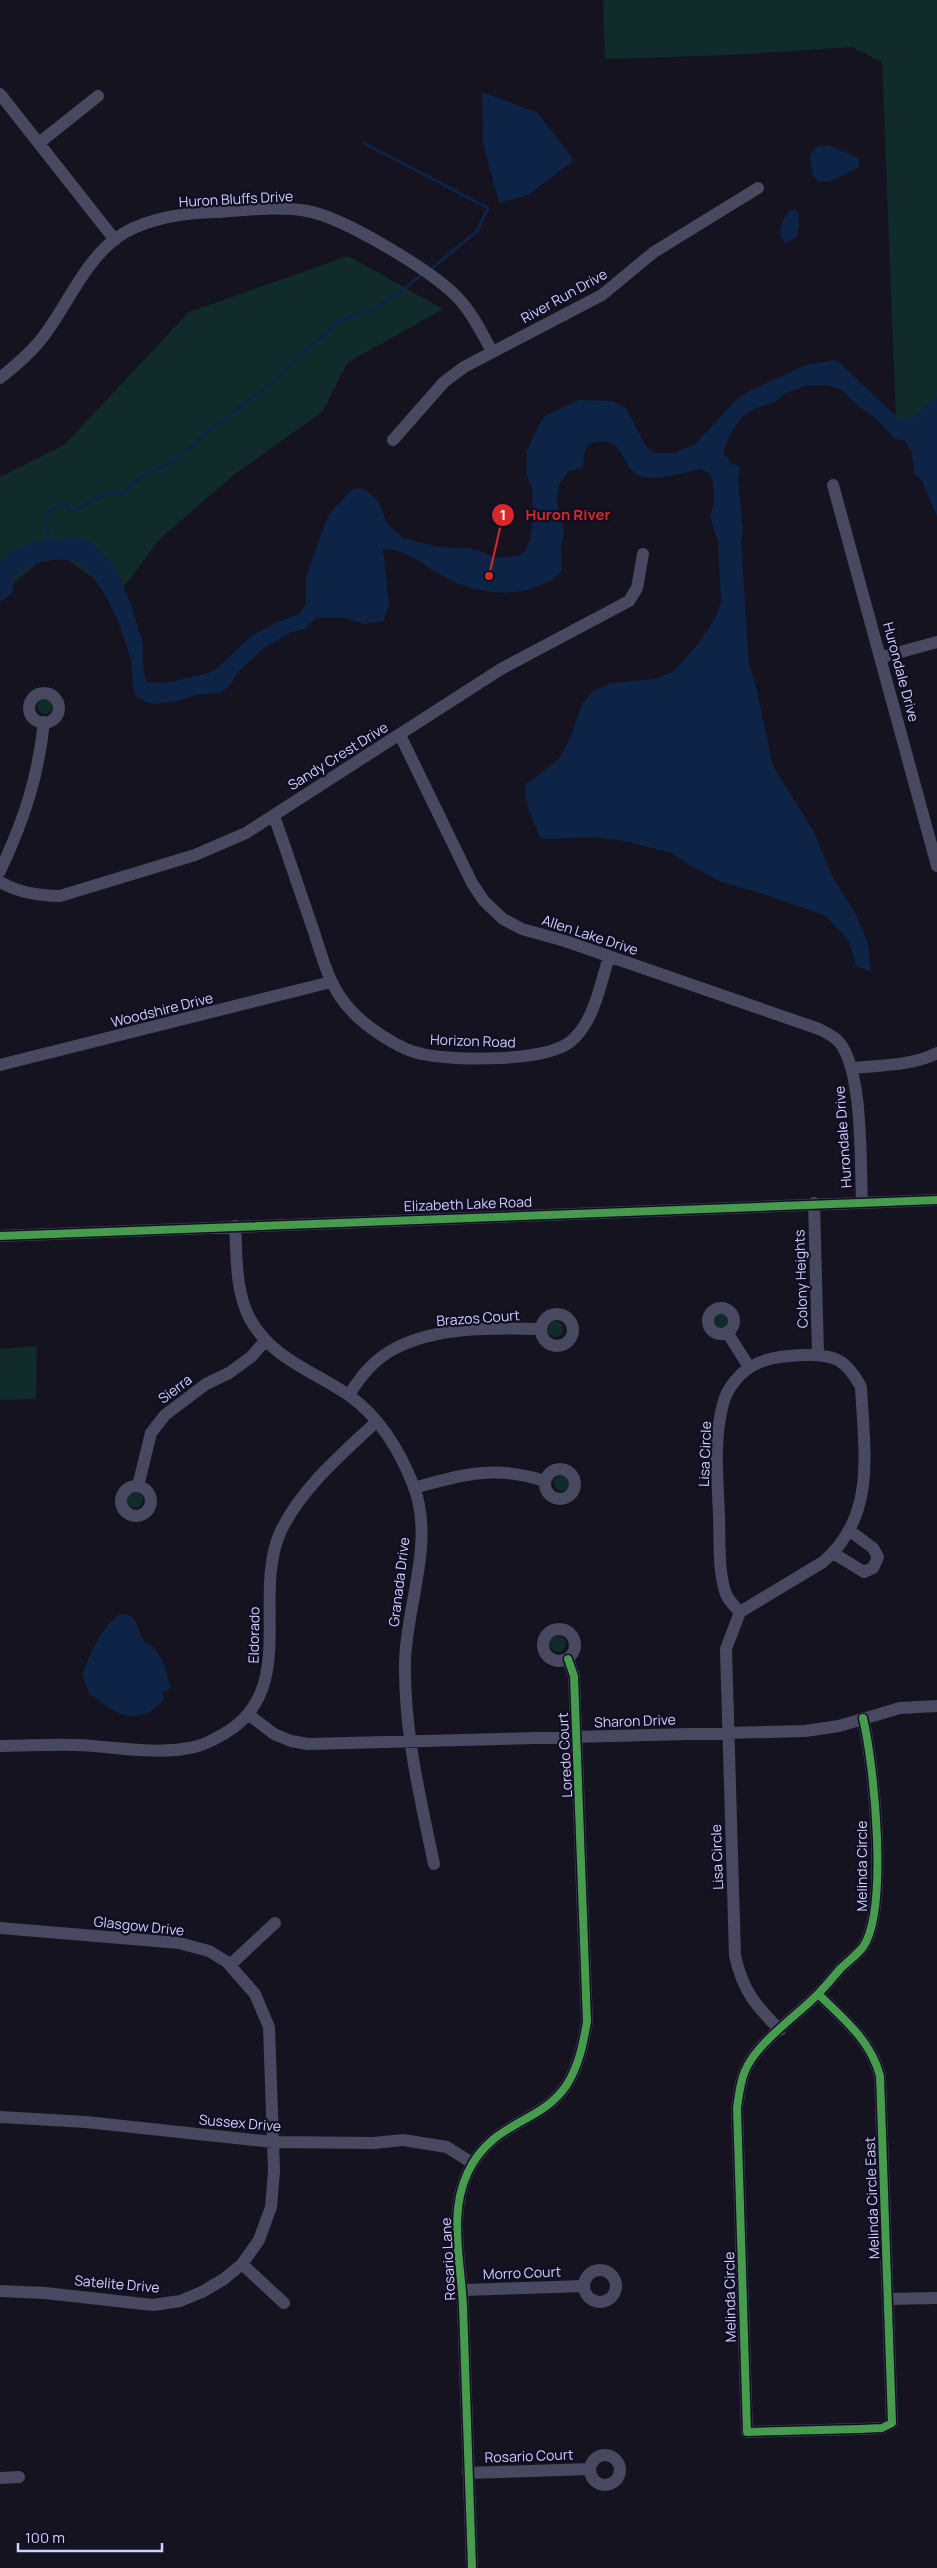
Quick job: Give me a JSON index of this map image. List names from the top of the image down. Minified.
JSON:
{"streets":{"street":["Huron Bluffs Drive","River Run Drive","Hurondale Drive","Sandy Crest Drive","Allen Lake Drive","Woodshire Drive","Horizon Road","Elizabeth Lake Road","Colony Heights","Brazos Court","Sierra","Lisa Circle","Granada Drive","Eldorado","Sharon Drive","Loredo Court","Melinda Circle","Glasgow Drive","Sussex Drive","Melinda Circle East","Rosario Lane","Morro Court","Satelite Drive","Rosario Court"]},"crossings":[["Huron Bluffs Drive","River Run Drive"],["Hurondale Drive","Allen Lake Drive"],["Hurondale Drive","Elizabeth Lake Road"],["Sandy Crest Drive","Allen Lake Drive"],["Sandy Crest Drive","Horizon Road"],["Allen Lake Drive","Horizon Road"],["Woodshire Drive","Horizon Road"],["Elizabeth Lake Road","Colony Heights"],["Elizabeth Lake Road","Granada Drive"],["Colony Heights","Lisa Circle"],["Brazos Court","Granada Drive"],["Sierra","Granada Drive"],["Lisa Circle","Sharon Drive"],["Lisa Circle","Melinda Circle"],["Granada Drive","Eldorado"],["Granada Drive","Sharon Drive"],["Eldorado","Sharon Drive"],["Sharon Drive","Loredo Court"],["Sharon Drive","Melinda Circle"],["Loredo Court","Rosario Lane"],["Melinda Circle","Melinda Circle East"],["Glasgow Drive","Sussex Drive"],["Glasgow Drive","Satelite Drive"],["Sussex Drive","Rosario Lane"],["Sussex Drive","Satelite Drive"],["Rosario Lane","Morro Court"],["Rosario Lane","Rosario Court"]],"places":["Huron River"],"scale_bar":"100 m"}
